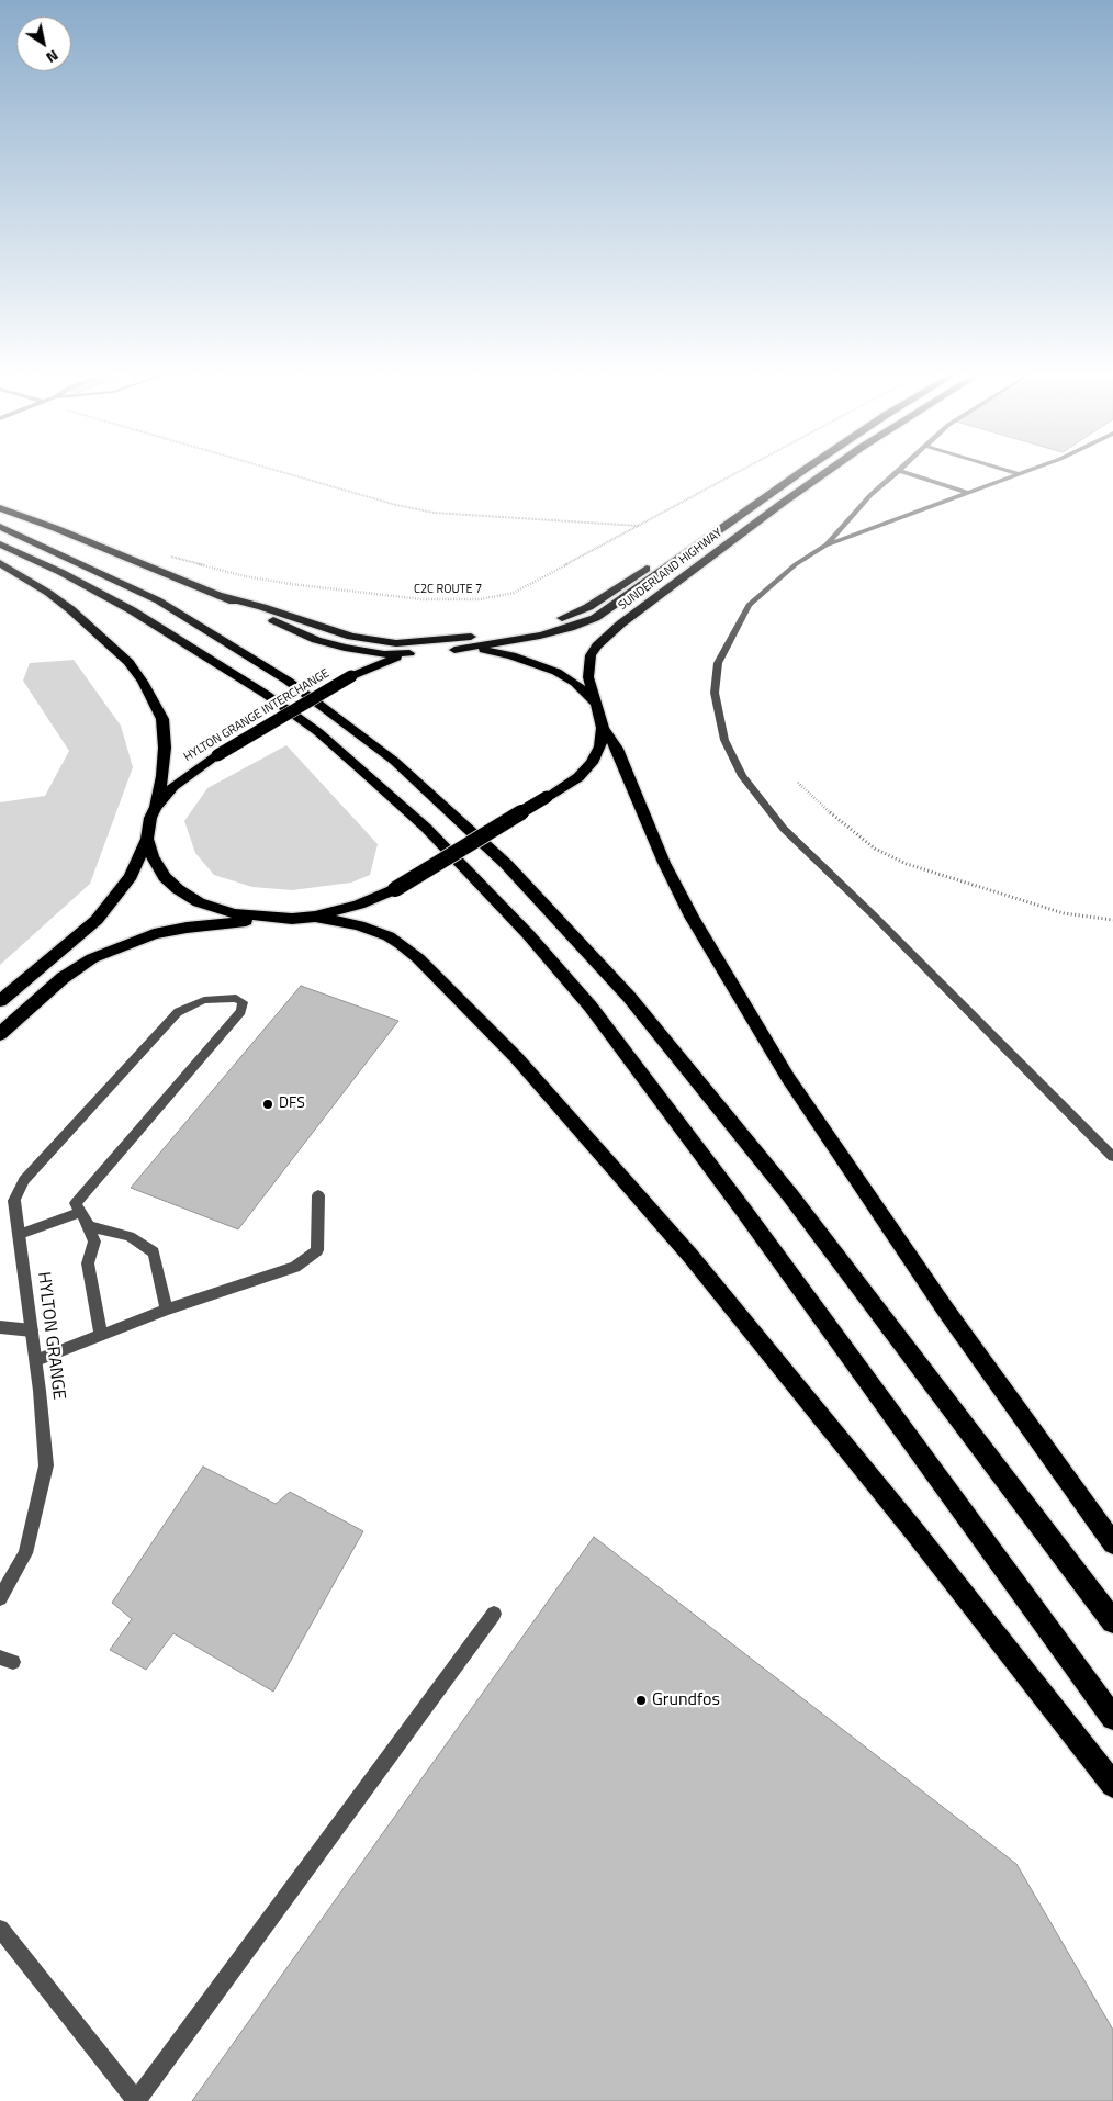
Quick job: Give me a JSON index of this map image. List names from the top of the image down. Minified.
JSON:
{"streets":{"highway":["SUNDERLAND HIGHWAY","HYLTON GRANGE INTERCHANGE"],"street":["HYLTON GRANGE"],"path":["C2C ROUTE 7"]},"crossings":[["SUNDERLAND HIGHWAY","HYLTON GRANGE INTERCHANGE"]],"places":["DFS","Grundfos"],"north":"bottom right"}
